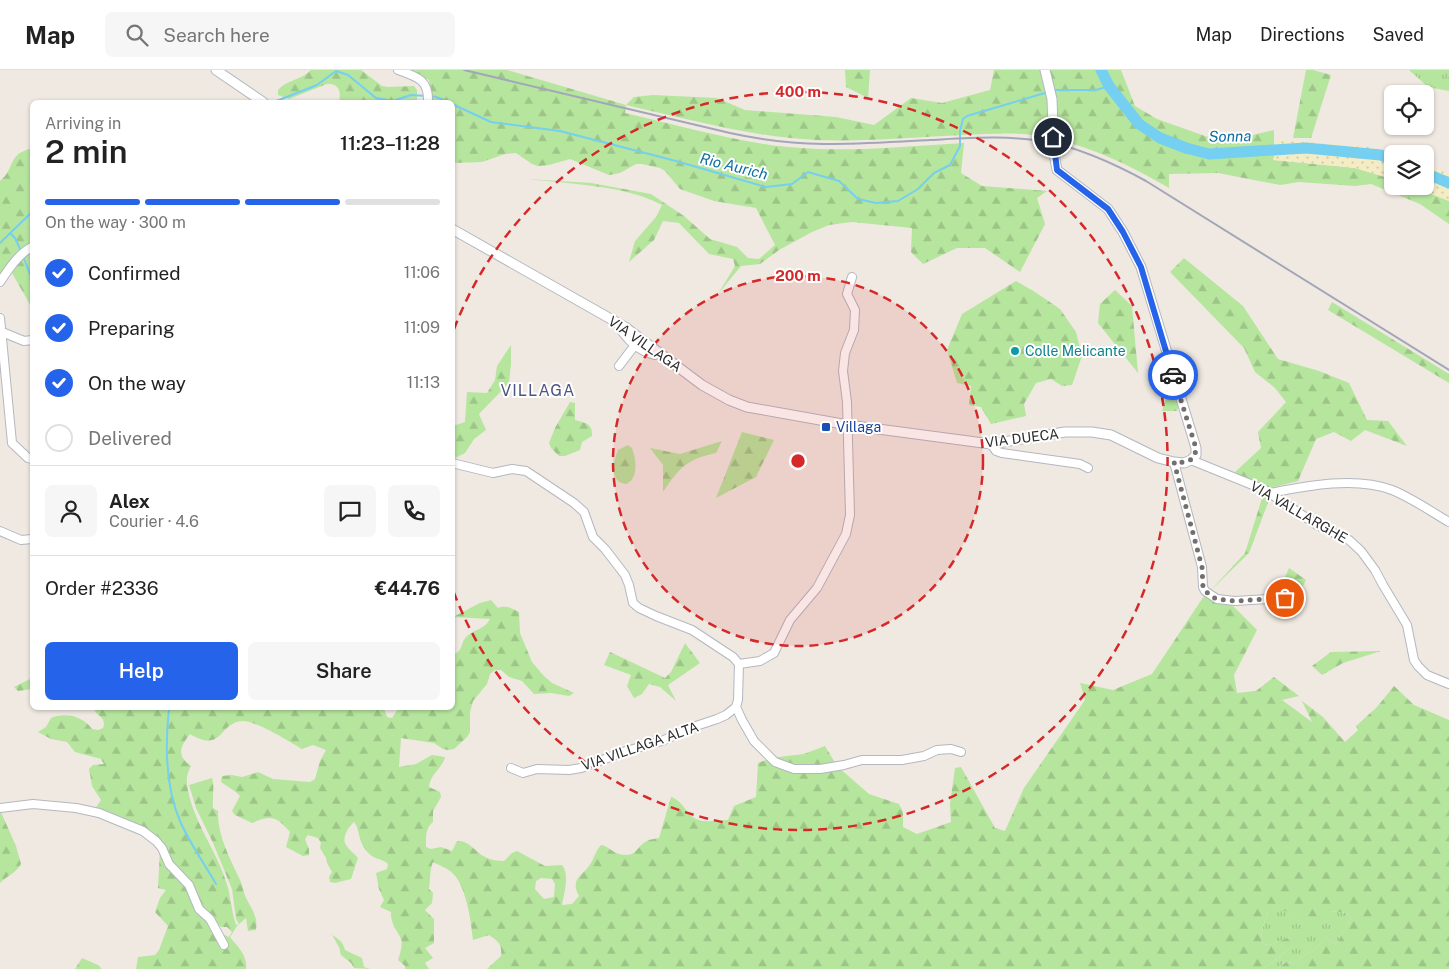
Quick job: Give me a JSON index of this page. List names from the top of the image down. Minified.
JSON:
{"streets":{"street":["VIA VILLAGA","VIA DUECA","VIA VALLARGHE","VIA VILLAGA ALTA"]},"crossings":[["VIA VILLAGA","VIA DUECA"],["VIA DUECA","VIA VALLARGHE"]],"districts":["VILLAGA"],"water":["Sonna","Rio Aurich"],"places":{"other":["Colle Melicante"],"transit":["Villaga"]},"page":{"header":"Map","search":"Search here","nav":["Map","Directions","Saved"],"heading":["2 min","Arriving in","11:23–11:28"],"panel":["Alex","Courier · 4.6","Order #2336","€44.76"],"bar":"On the way · 300 m","list":[["Confirmed","11:06"],["Preparing","11:09"],["On the way","11:13"],"Delivered"],"buttons":["Help","Share"]},"rings":["400 m","200 m"]}
